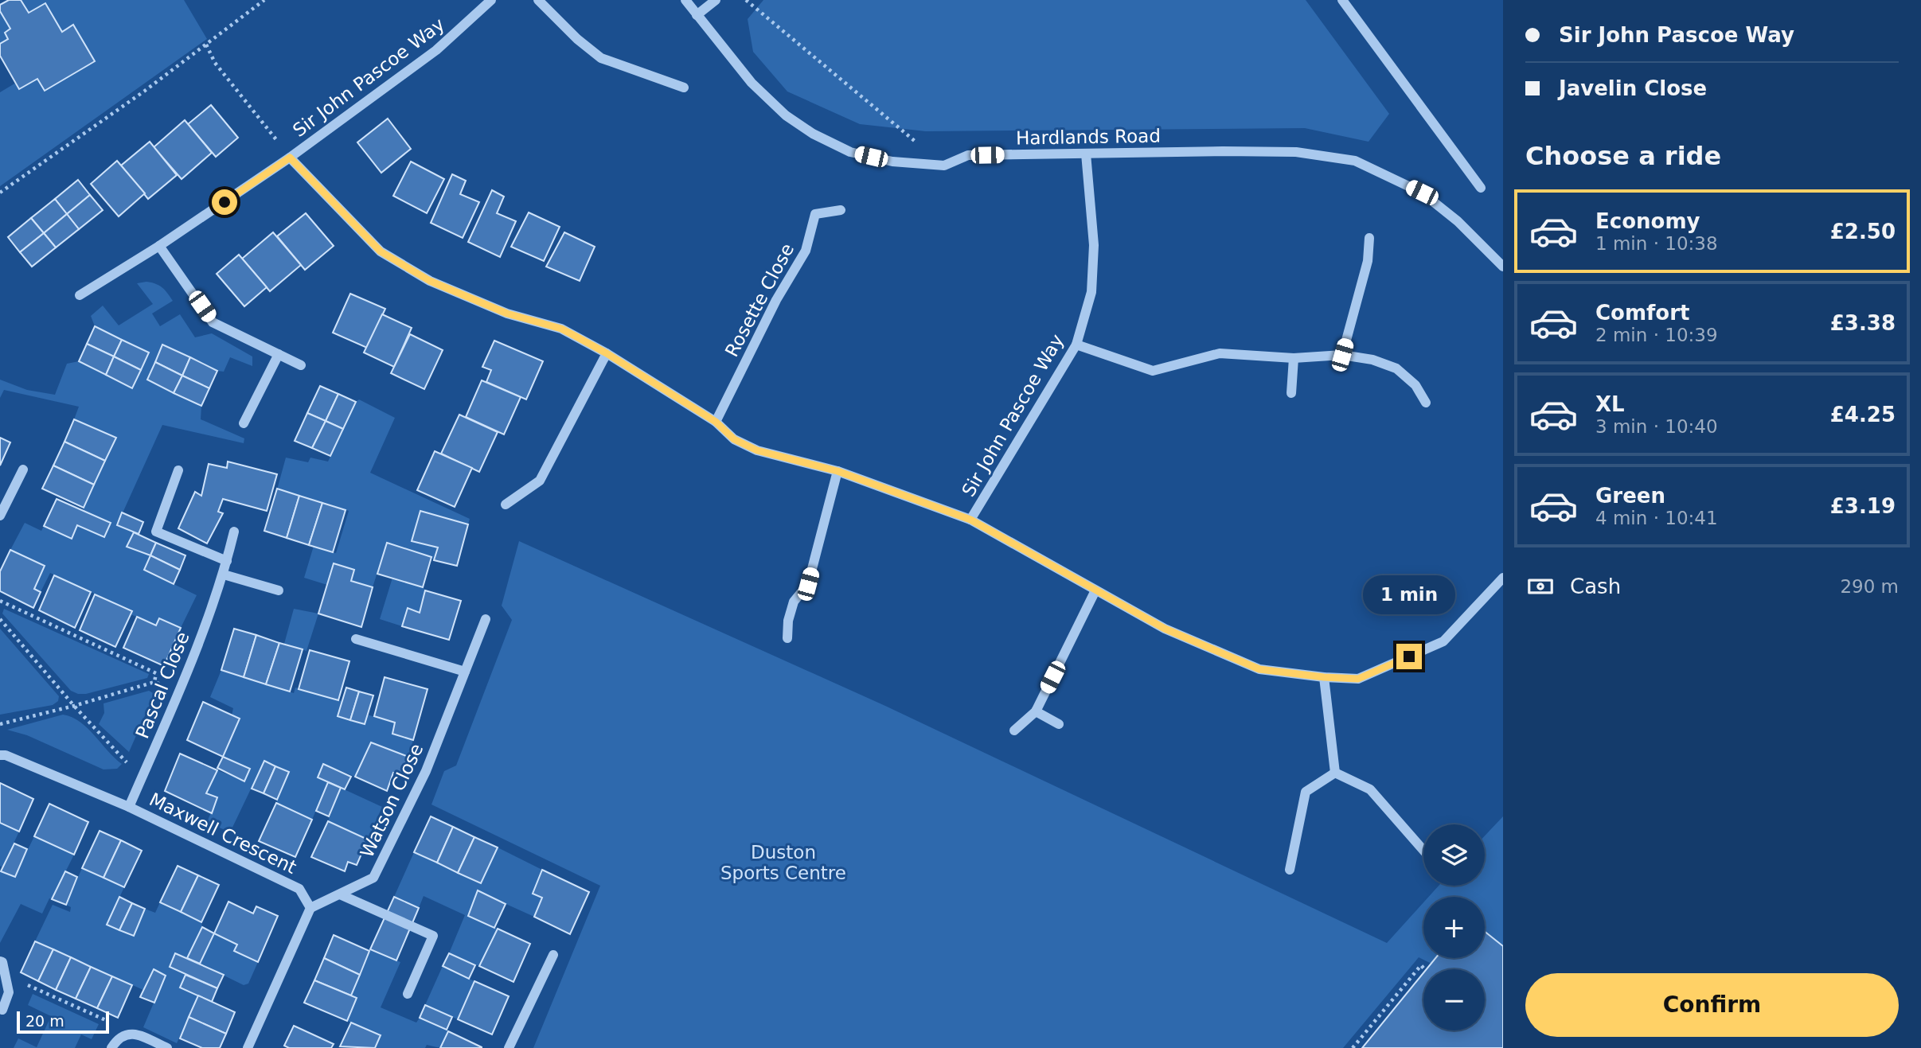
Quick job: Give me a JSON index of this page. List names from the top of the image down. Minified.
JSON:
{"streets":{"street":["Sir John Pascoe Way","Hardlands Road","Rosette Close","Pascal Close","Watson Close","Maxwell Crescent"]},"crossings":[["Sir John Pascoe Way","Hardlands Road"],["Sir John Pascoe Way","Rosette Close"],["Pascal Close","Maxwell Crescent"],["Watson Close","Maxwell Crescent"]],"parks":["Duston Sports Centre"],"scale_bar":"20 m","page":{"banner":["Sir John Pascoe Way","Javelin Close"],"heading":"Choose a ride","list":[{"name":"Economy","note":"1 min · 10:38","value":"£2.50"},{"name":"Comfort","note":"2 min · 10:39","value":"£3.38"},{"name":"XL","note":"3 min · 10:40","value":"£4.25"},{"name":"Green","note":"4 min · 10:41","value":"£3.19"}],"pay":["Cash","290 m"],"bubble":"1 min","map_buttons":["+","−"],"buttons":"Confirm","scale":"20 m"}}
